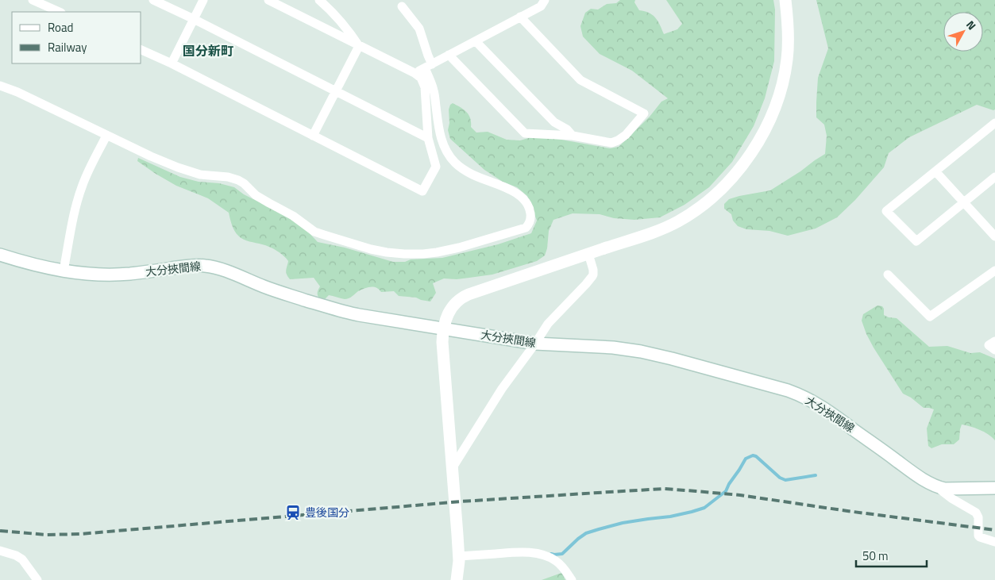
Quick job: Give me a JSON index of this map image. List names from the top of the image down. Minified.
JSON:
{"streets":{"main road":["大分挾間線"]},"districts":["国分新町"],"places":{"station":["豊後国分"]},"legend":["Road","Railway"],"scale_bar":"50 m","north":"top right"}
